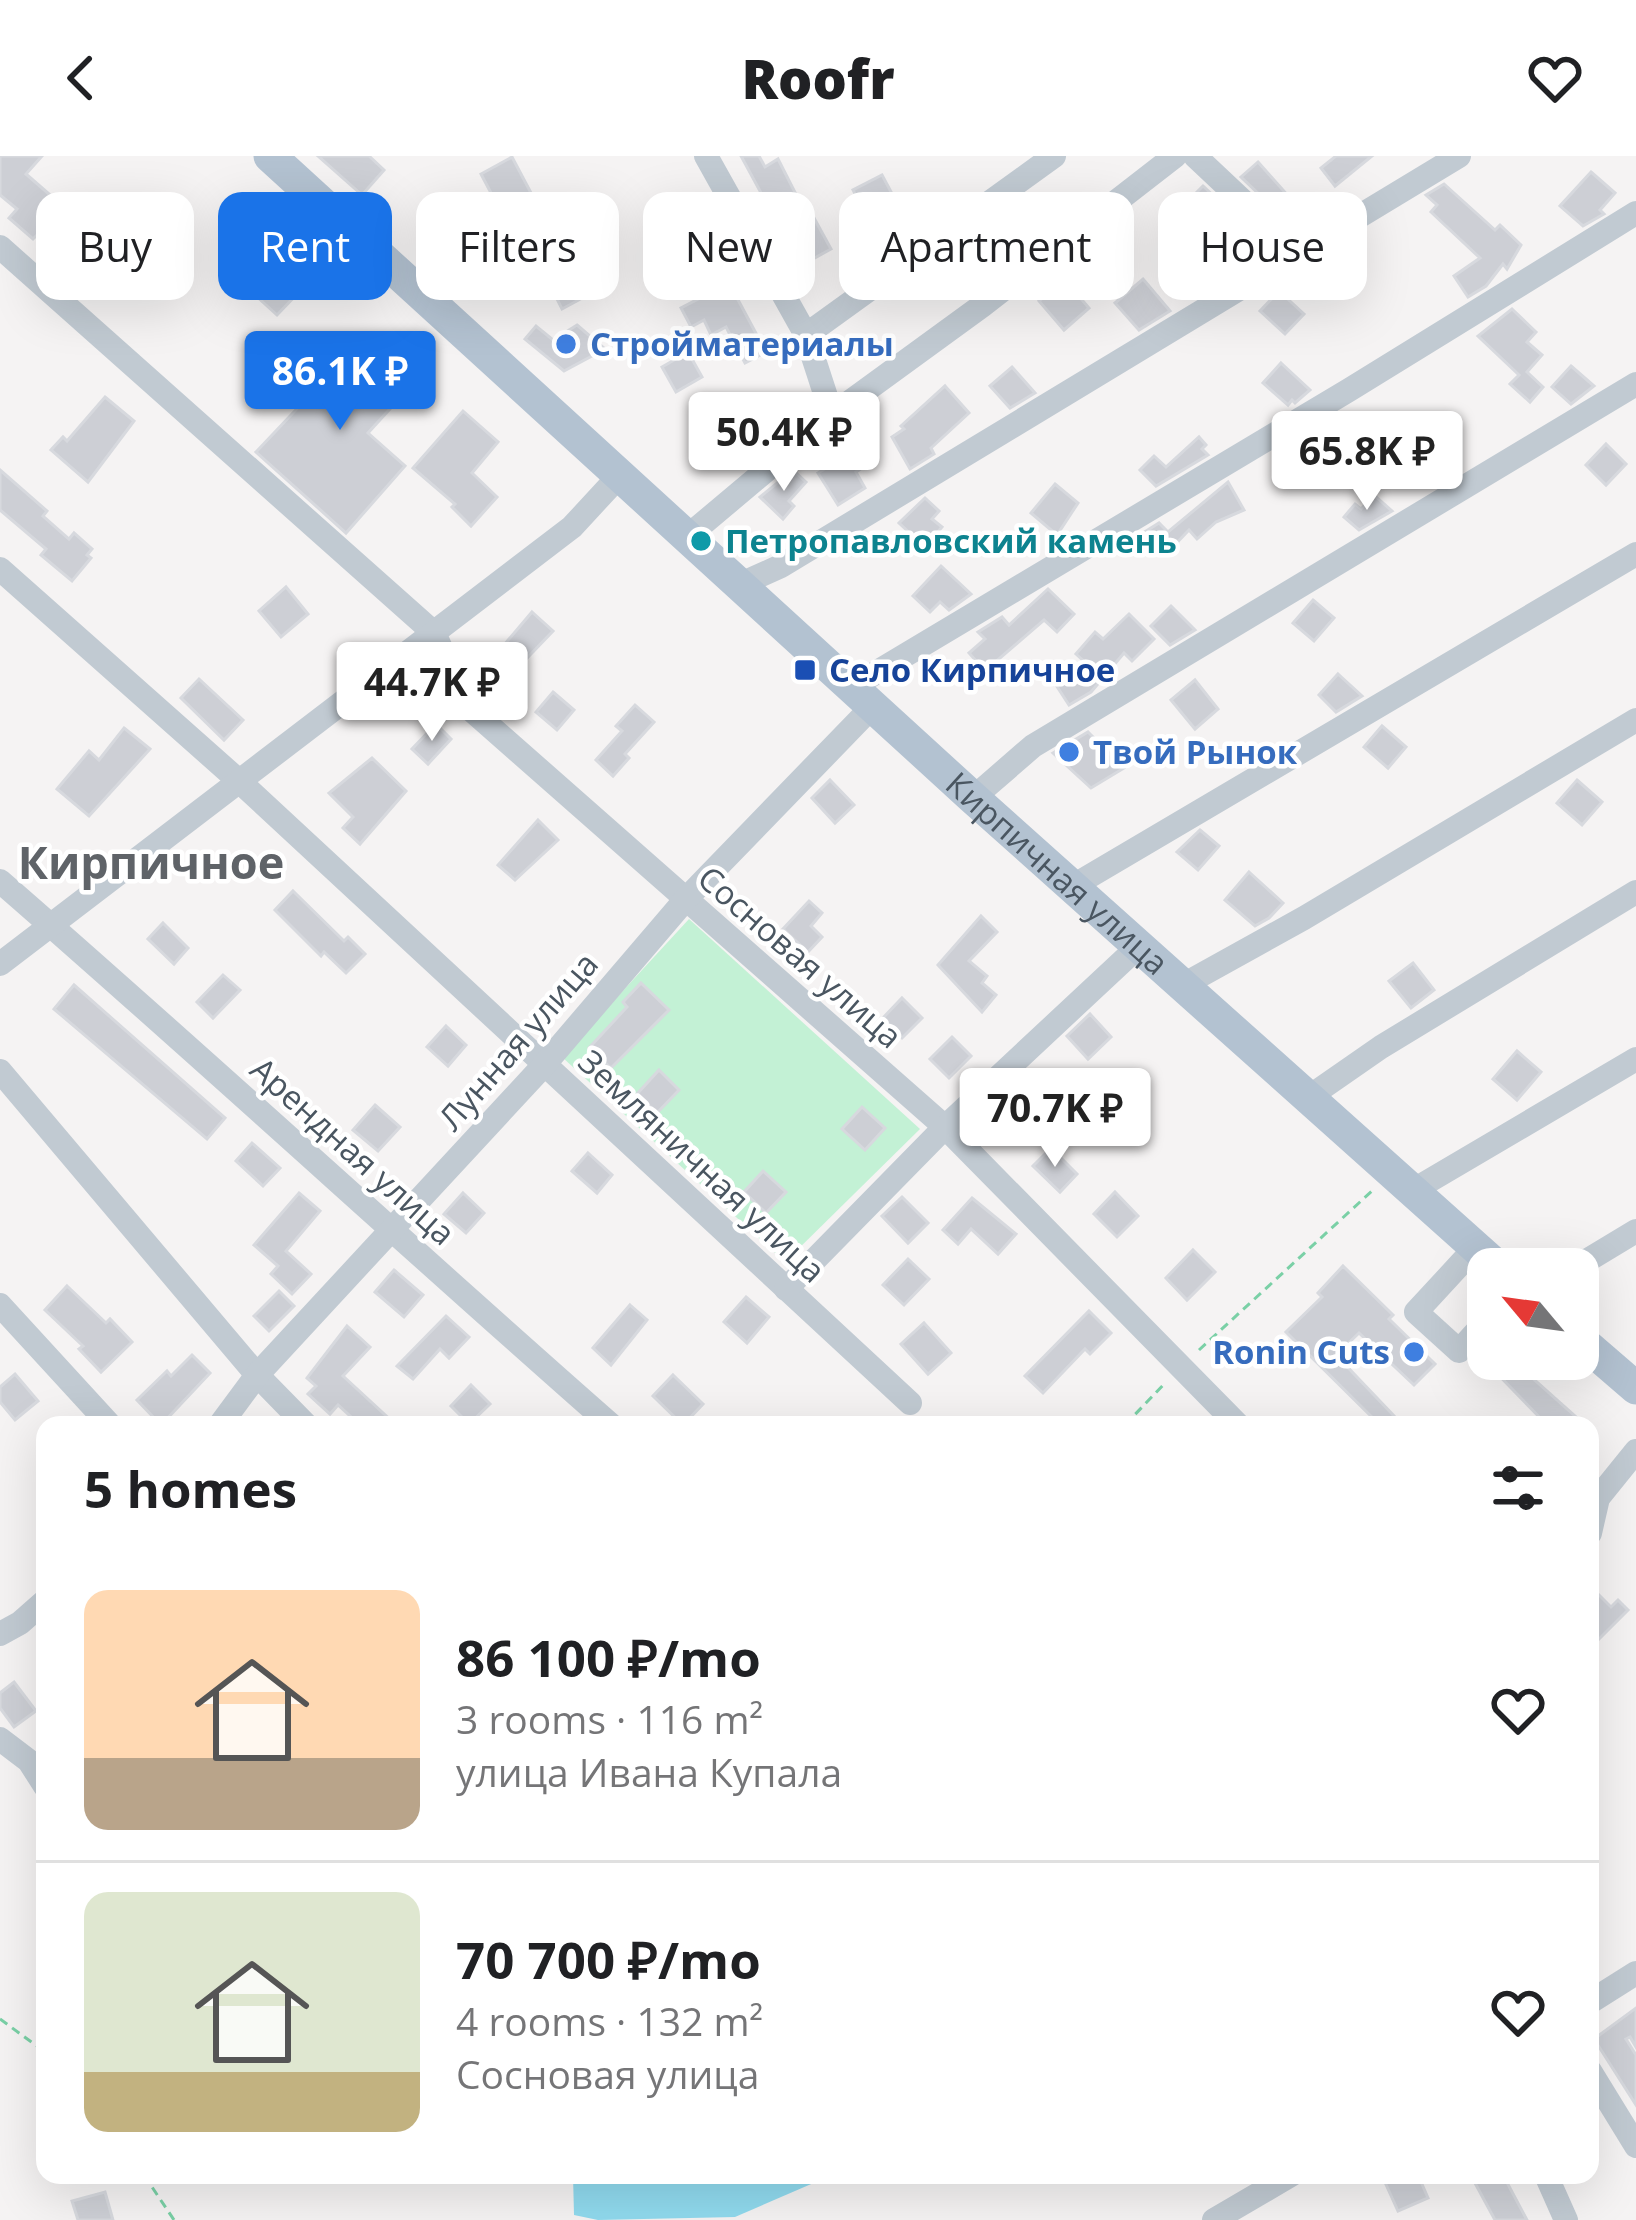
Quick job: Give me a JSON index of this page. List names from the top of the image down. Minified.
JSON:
{"streets":{"main road":["Кирпичная улица"],"street":["Сосновая улица","Лунная улица","Арендная улица","Земляничная улица"]},"crossings":[["Кирпичная улица","Лунная улица"],["Сосновая улица","Лунная улица"],["Лунная улица","Арендная улица"],["Лунная улица","Земляничная улица"]],"districts":["Кирпичное"],"places":{"other":["Стройматериалы","Петропавловский камень","Твой Рынок","Ronin Cuts"],"transit":["Село Кирпичное"]},"north":"top left","page":{"header":"Roofr","chip":["Buy","Rent","Filters","New","Apartment","House"],"price":["86.1K ₽","50.4K ₽","65.8K ₽","44.7K ₽","70.7K ₽"],"heading":"5 homes","list":[{"name":"86 100 ₽/mo","note":"3 rooms · 116 m² · улица Ивана Купала"},{"name":"70 700 ₽/mo","note":"4 rooms · 132 m² · Сосновая улица"}]}}
